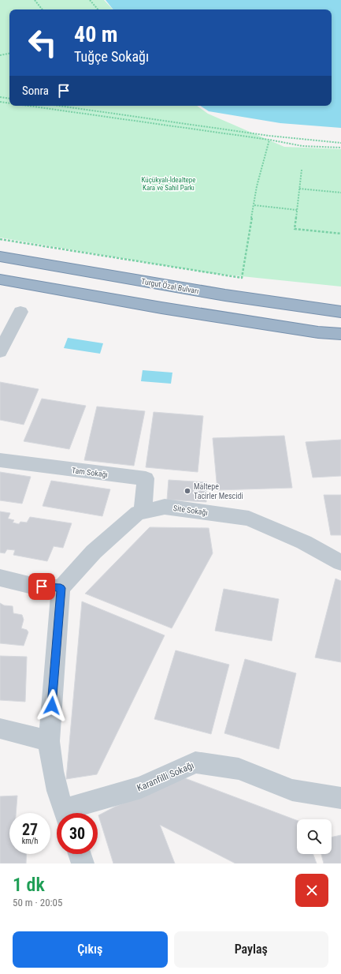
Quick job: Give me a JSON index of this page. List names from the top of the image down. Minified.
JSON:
{"streets":{"highway":["Turgut Özal Bulvarı"],"street":["Tam Sokağı","Site Sokağı","Karanfilli Sokağı"]},"crossings":[["Tam Sokağı","Site Sokağı"]],"parks":["Küçükyalı-İdealtepe Kara ve Sahil Parkı"],"places":["Maltepe Tacirler Mescidi"],"page":{"turn":["40 m","Tuğçe Sokağı"],"then":"Sonra","speed":"27 km/h","limit":"30","heading":["1 dk","50 m · 20:05"],"buttons":["Çıkış","Paylaş"]}}
